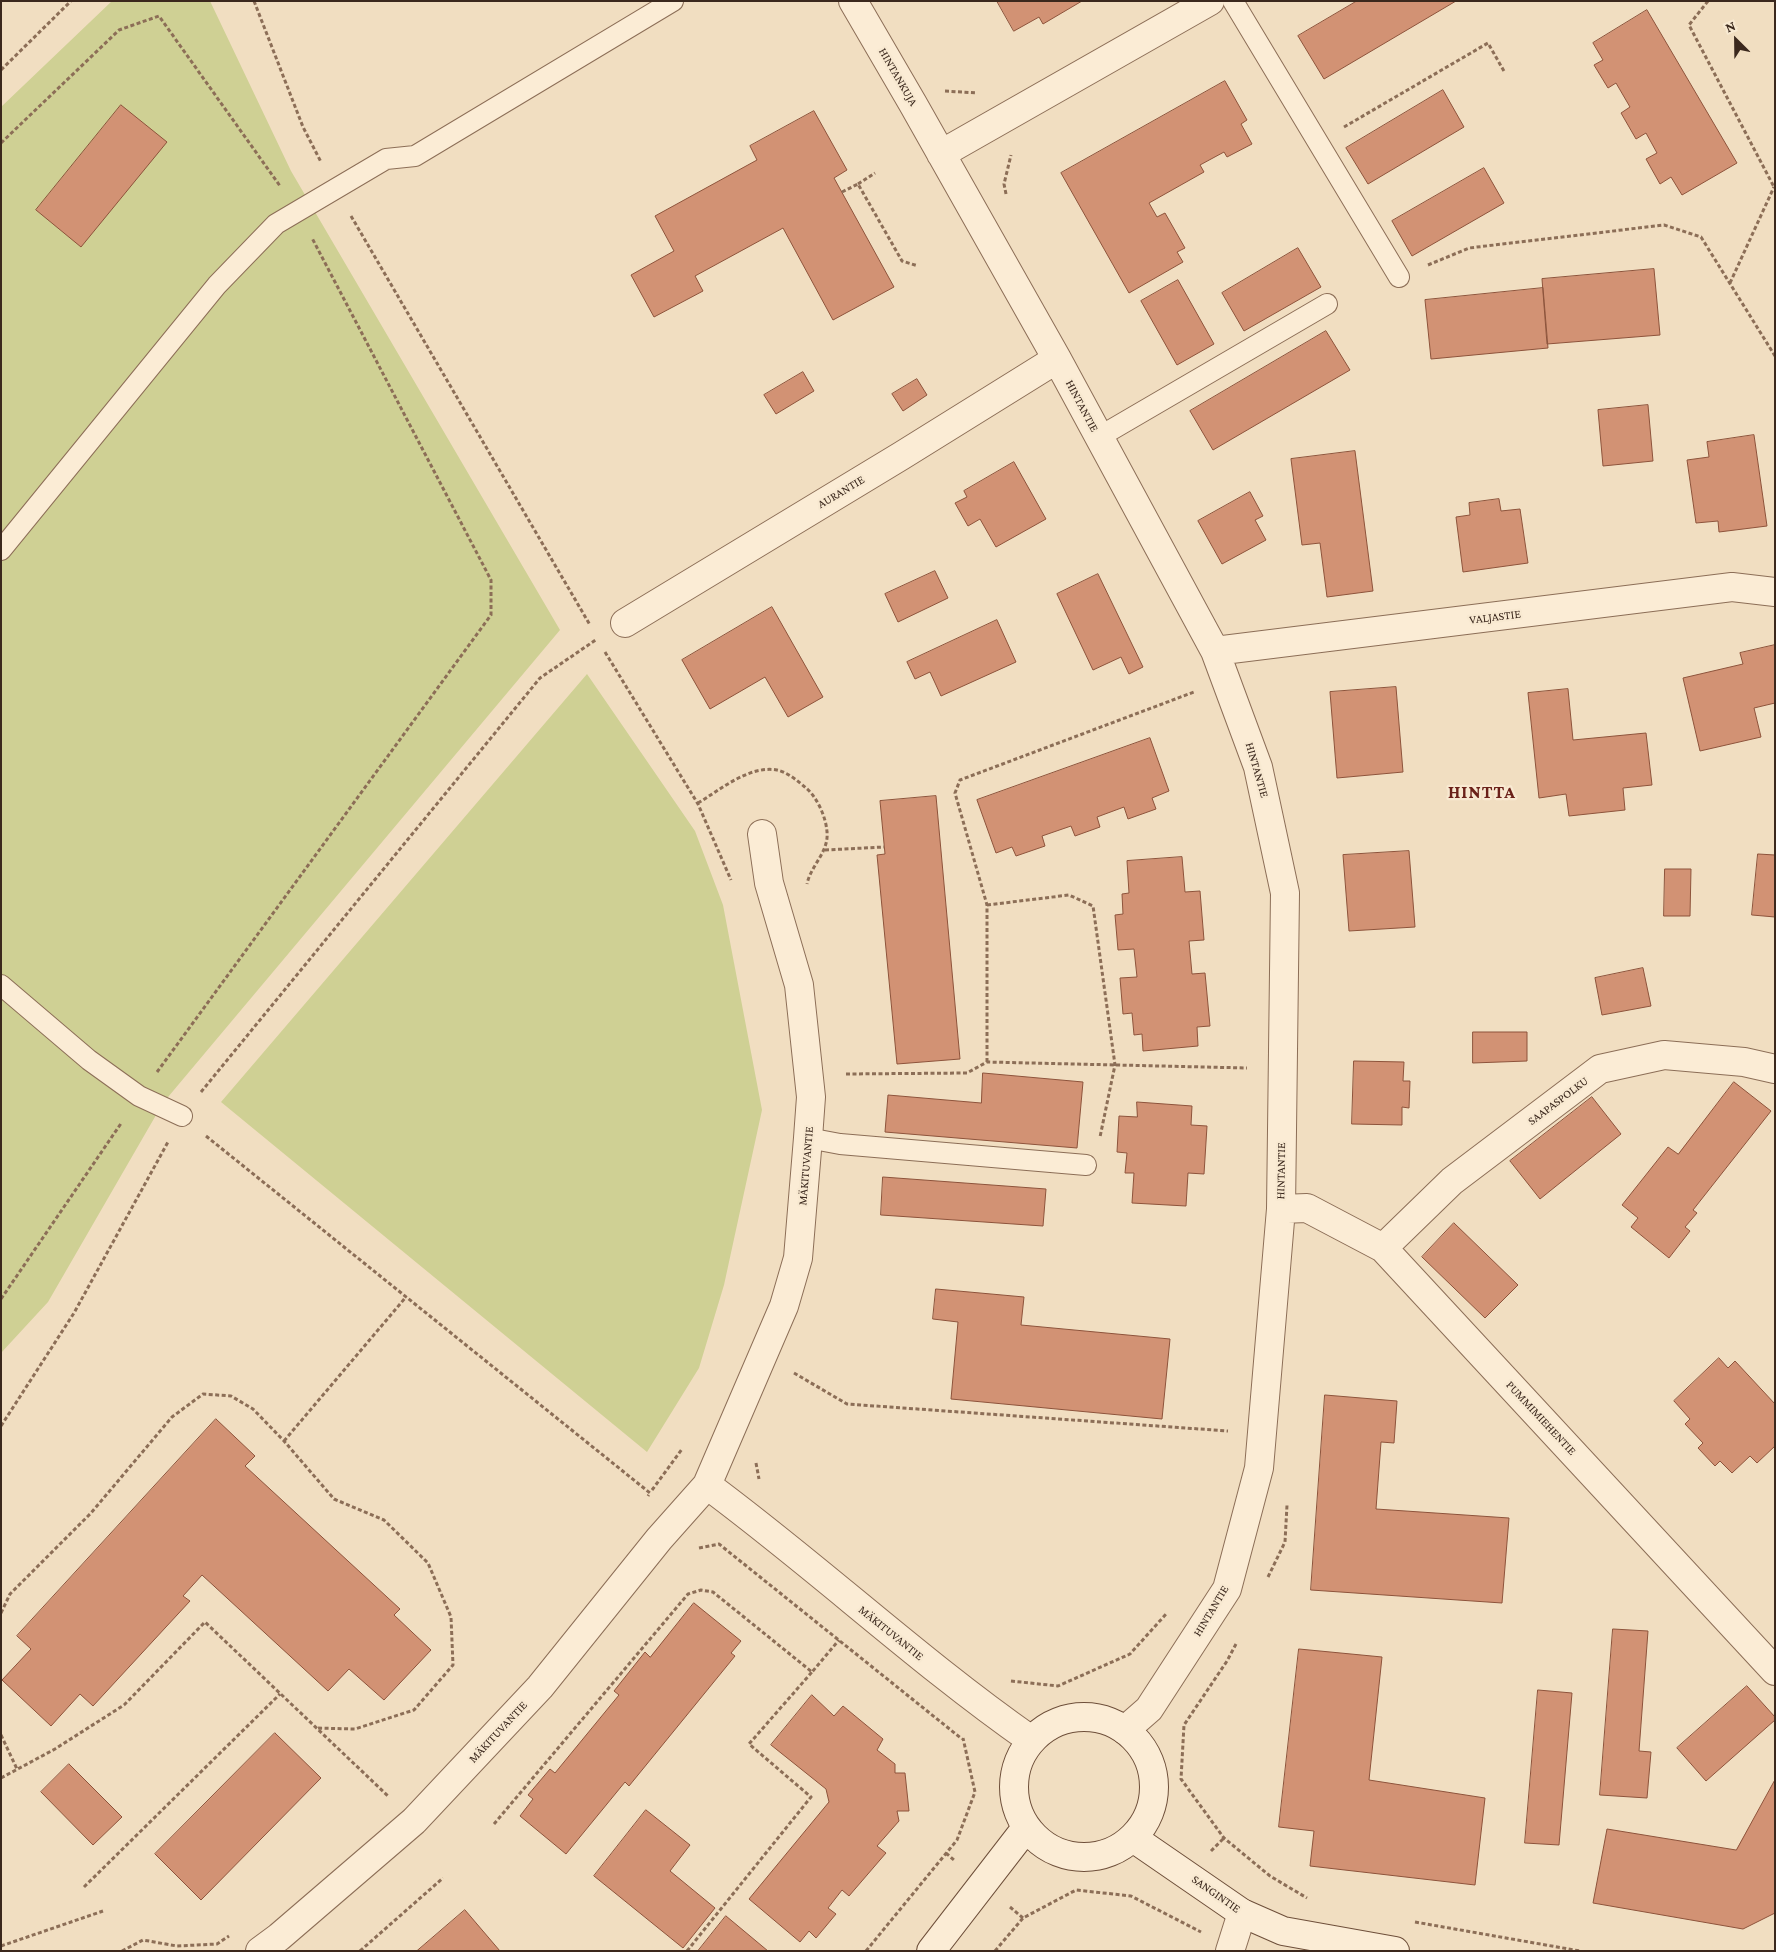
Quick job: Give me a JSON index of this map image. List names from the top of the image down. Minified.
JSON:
{"streets":{"street":["HINTANKUJA","HINTANTIE","AURANTIE","VALJASTIE","SAAPASPOLKU","MÄKITUVANTIE","PUMMIMIEHENTIE","SANGINTIE"]},"crossings":[["HINTANKUJA","HINTANTIE"],["HINTANTIE","AURANTIE"],["HINTANTIE","VALJASTIE"],["HINTANTIE","MÄKITUVANTIE"],["HINTANTIE","PUMMIMIEHENTIE"],["HINTANTIE","SANGINTIE"],["SAAPASPOLKU","PUMMIMIEHENTIE"],["MÄKITUVANTIE","SANGINTIE"]],"districts":["HINTTA"],"north":"top left"}
